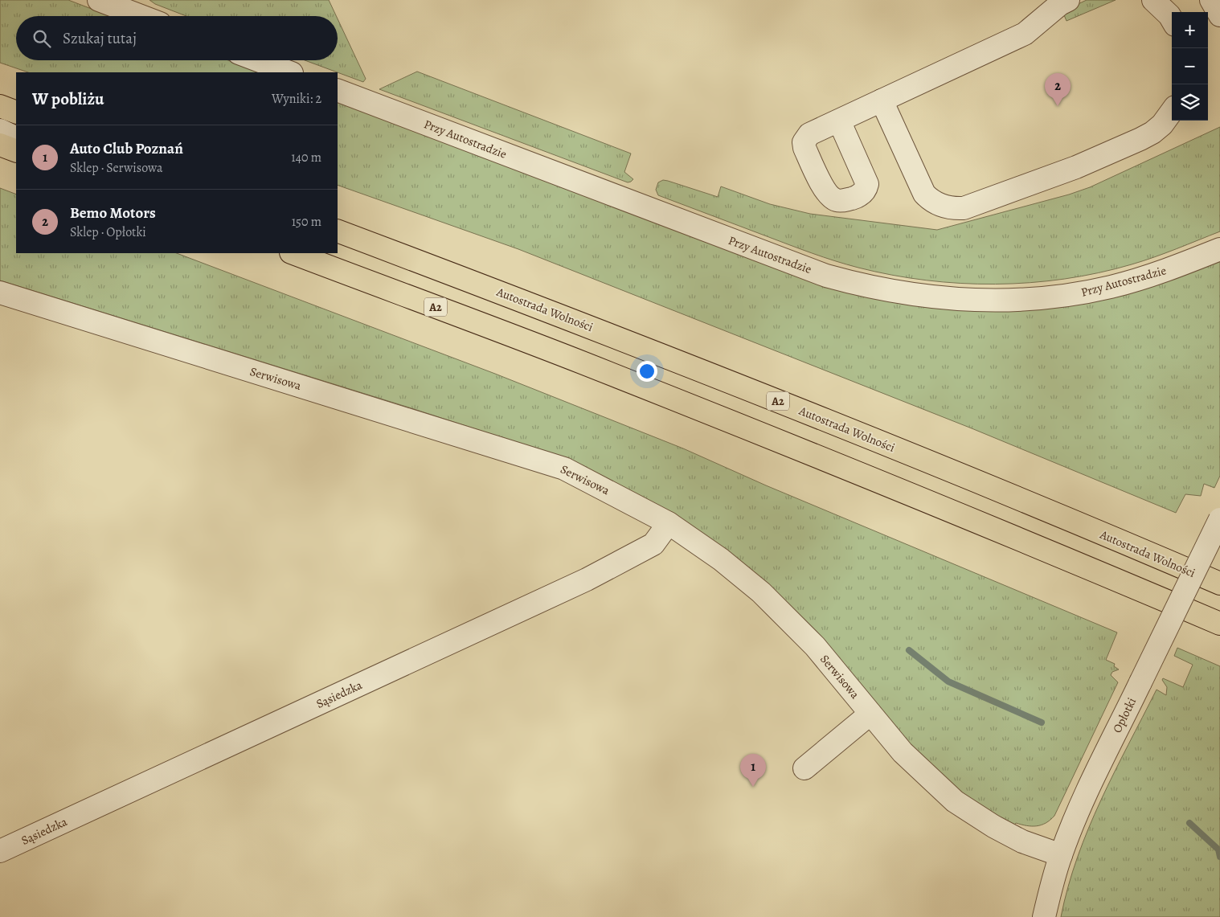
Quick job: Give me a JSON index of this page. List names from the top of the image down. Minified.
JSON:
{"streets":{"highway":["A2","Autostrada Wolności"],"street":["Przy Autostradzie","Serwisowa","Sąsiedzka","Opłotki"]},"crossings":[["Serwisowa","Sąsiedzka"],["Serwisowa","Opłotki"]],"page":{"map_buttons":["+","−"],"search":"Szukaj tutaj","heading":["W pobliżu","Wyniki: 2"],"pins":["2","1"],"list":[{"mark":"1","name":"Auto Club Poznań","note":"Sklep · Serwisowa","value":"140 m"},{"mark":"2","name":"Bemo Motors","note":"Sklep · Opłotki","value":"150 m"}]}}
